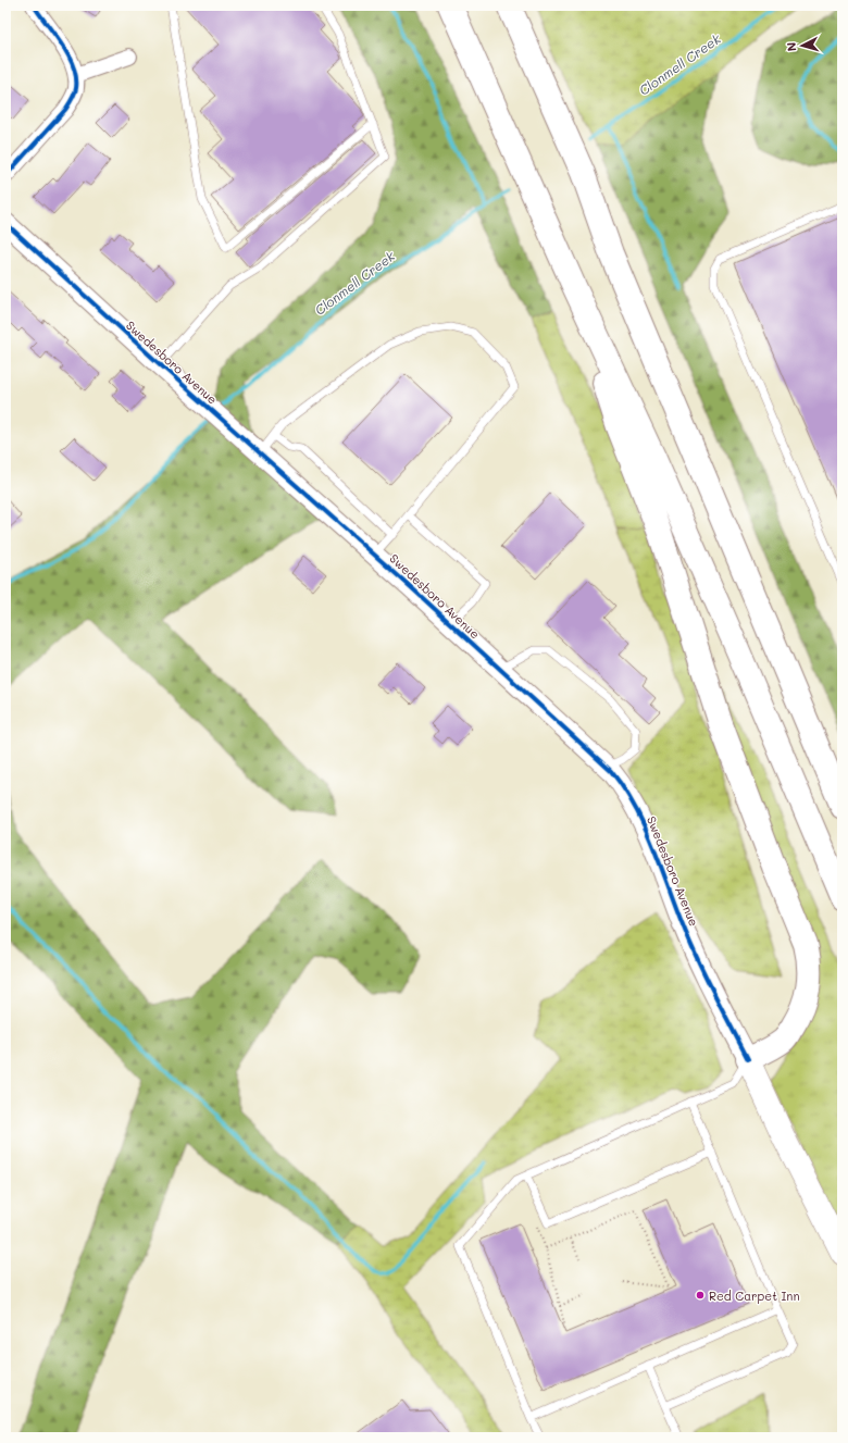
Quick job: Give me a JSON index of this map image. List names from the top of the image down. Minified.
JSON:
{"streets":{"main road":["Swedesboro Avenue"]},"water":["Clonmell Creek"],"places":["Red Carpet Inn"],"north":"left"}
